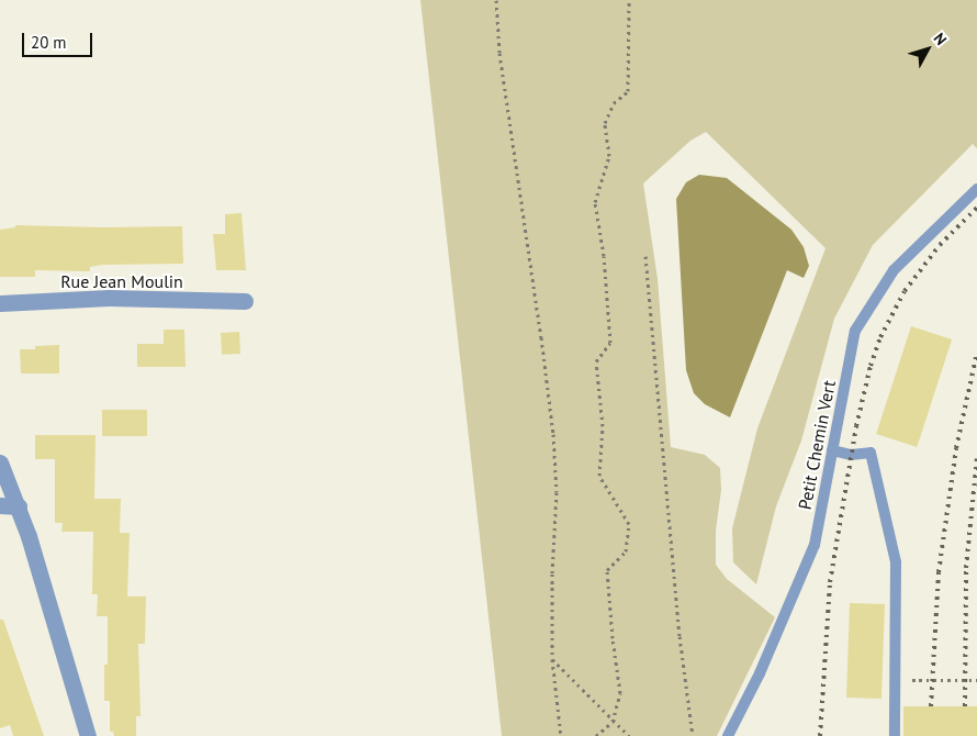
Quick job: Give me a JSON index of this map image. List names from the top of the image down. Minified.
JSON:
{"streets":{"street":["Rue Jean Moulin"],"lane":["Petit Chemin Vert"]},"scale_bar":"20 m","north":"top right"}
